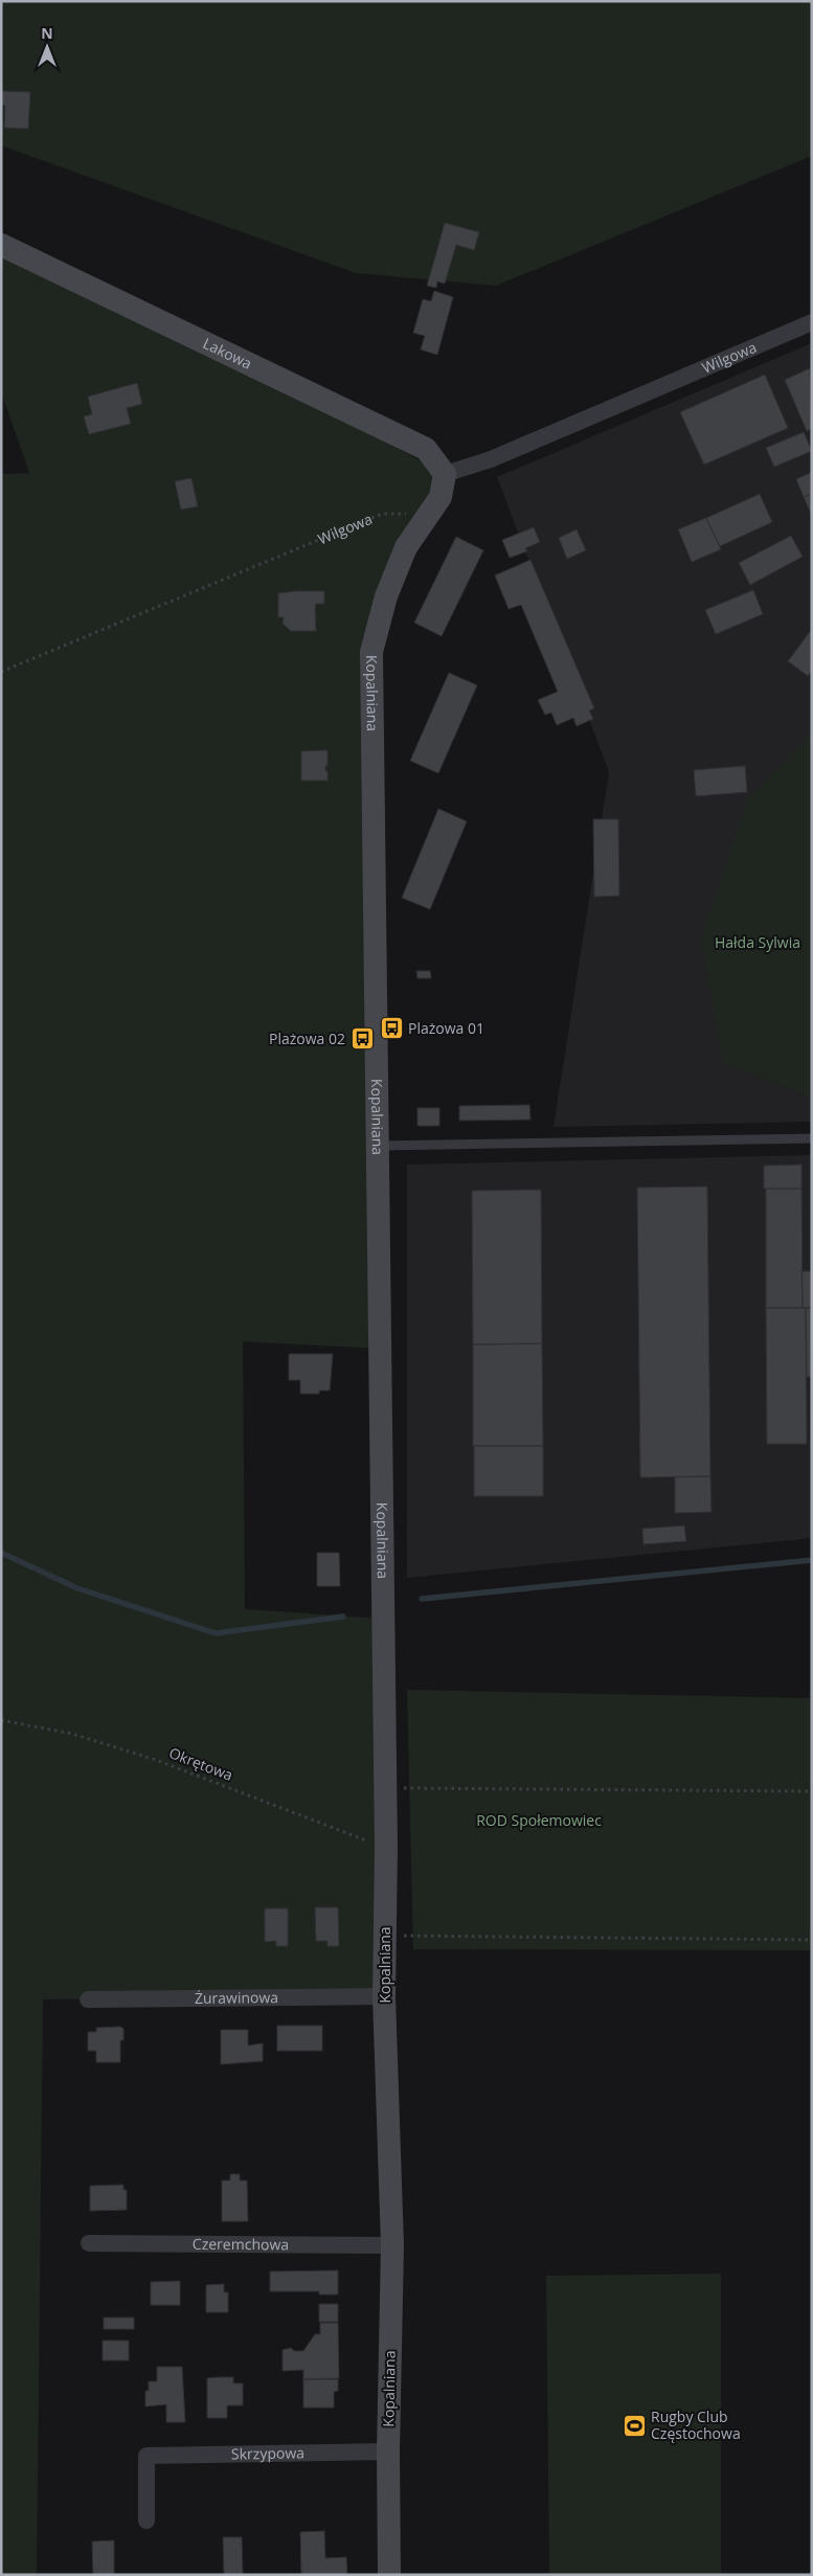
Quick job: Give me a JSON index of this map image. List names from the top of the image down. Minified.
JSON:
{"streets":{"street":["Lakowa","Wilgowa","Kopalniana","Żurawinowa","Czeremchowa","Skrzypowa"],"path":["Okrętowa"]},"crossings":[["Lakowa","Wilgowa"],["Wilgowa","Kopalniana"],["Kopalniana","Okrętowa"],["Kopalniana","Żurawinowa"],["Kopalniana","Czeremchowa"],["Kopalniana","Skrzypowa"]],"parks":["Hałda Sylwia","ROD Społemowiec"],"places":{"bus stop":["Plażowa 01","Plażowa 02"],"sports":["Rugby Club Częstochowa"]},"north":"top"}
